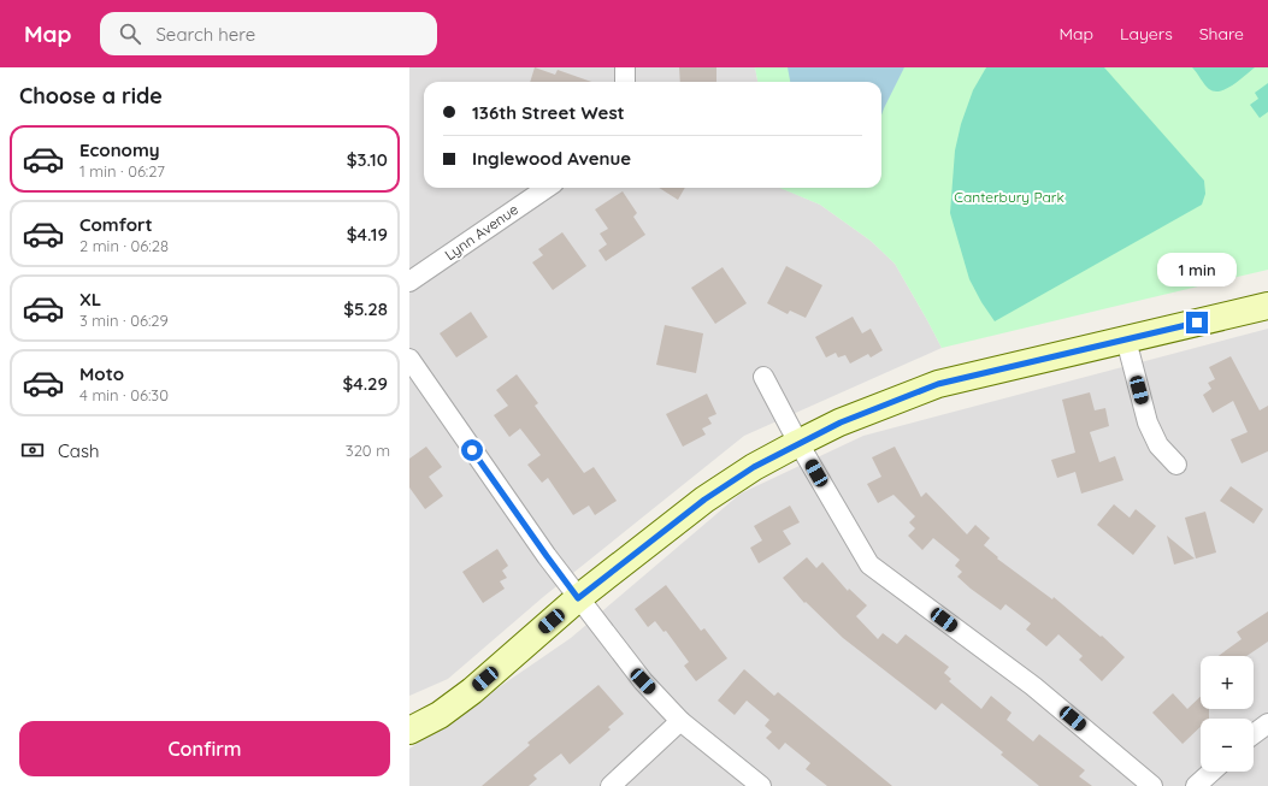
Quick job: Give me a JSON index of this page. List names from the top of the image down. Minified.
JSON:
{"streets":{"street":["Lynn Avenue"]},"parks":["Canterbury Park"],"page":{"header":"Map","search":"Search here","nav":["Map","Layers","Share"],"heading":"Choose a ride","banner":["136th Street West","Inglewood Avenue"],"list":[{"name":"Economy","note":"1 min · 06:27","value":"$3.10"},{"name":"Comfort","note":"2 min · 06:28","value":"$4.19"},{"name":"XL","note":"3 min · 06:29","value":"$5.28"},{"name":"Moto","note":"4 min · 06:30","value":"$4.29"}],"bubble":"1 min","pay":["Cash","320 m"],"map_buttons":["+","−"],"buttons":"Confirm"}}
